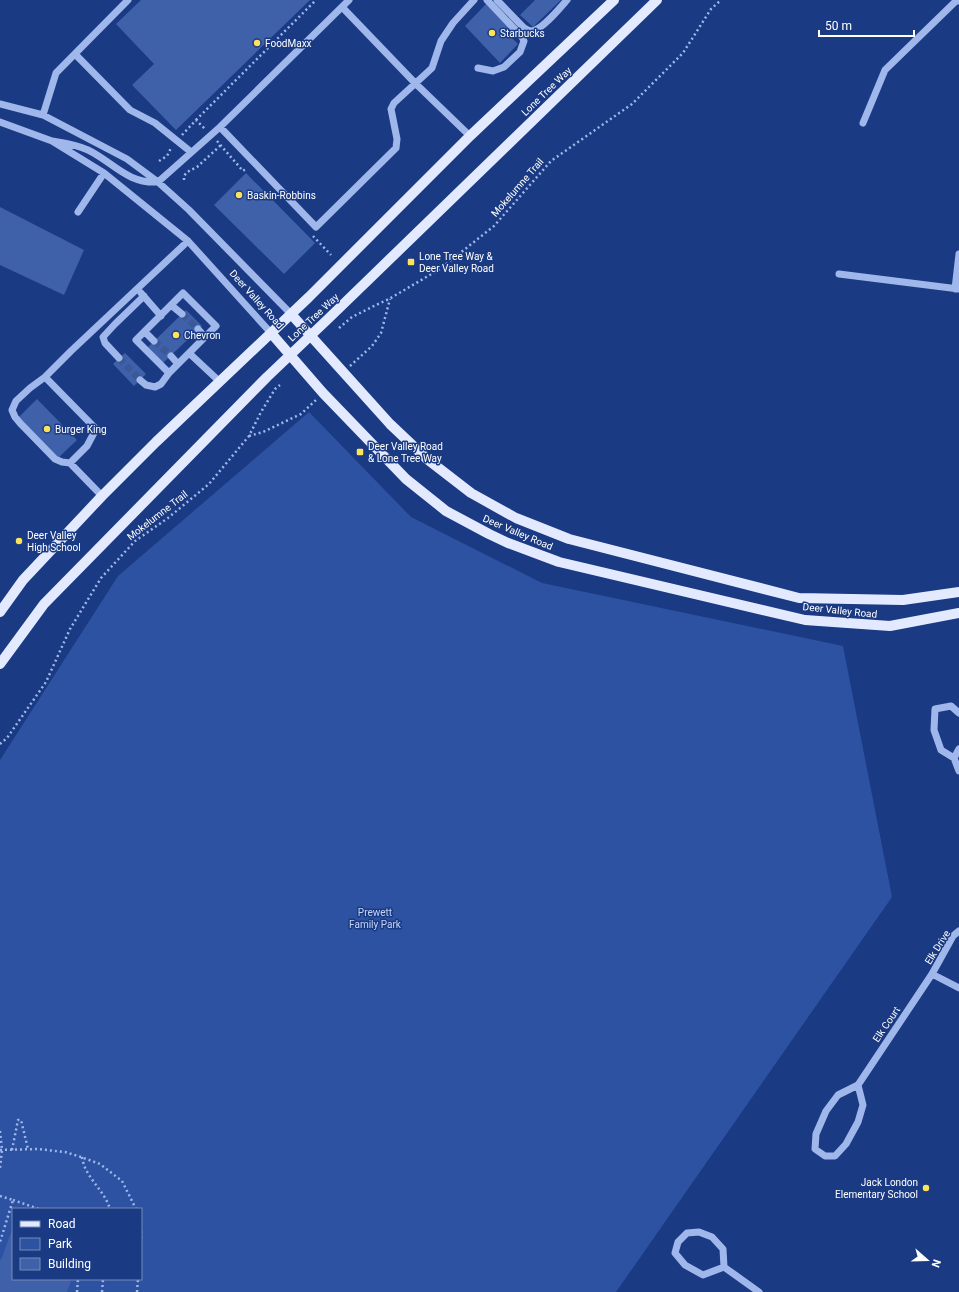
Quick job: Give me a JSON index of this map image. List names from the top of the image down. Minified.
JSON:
{"streets":{"main road":["Lone Tree Way","Deer Valley Road"],"street":["Elk Drive","Elk Court"],"path":["Mokelumne Trail"]},"crossings":[["Lone Tree Way","Deer Valley Road"],["Elk Drive","Elk Court"]],"parks":["Prewett Family Park"],"places":{"other":["Starbucks","FoodMaxx","Baskin-Robbins","Chevron","Burger King","Deer Valley High School","Jack London Elementary School"],"transit":["Lone Tree Way & Deer Valley Road","Deer Valley Road & Lone Tree Way"]},"legend":["Road","Park","Building"],"scale_bar":"50 m","north":"right"}
